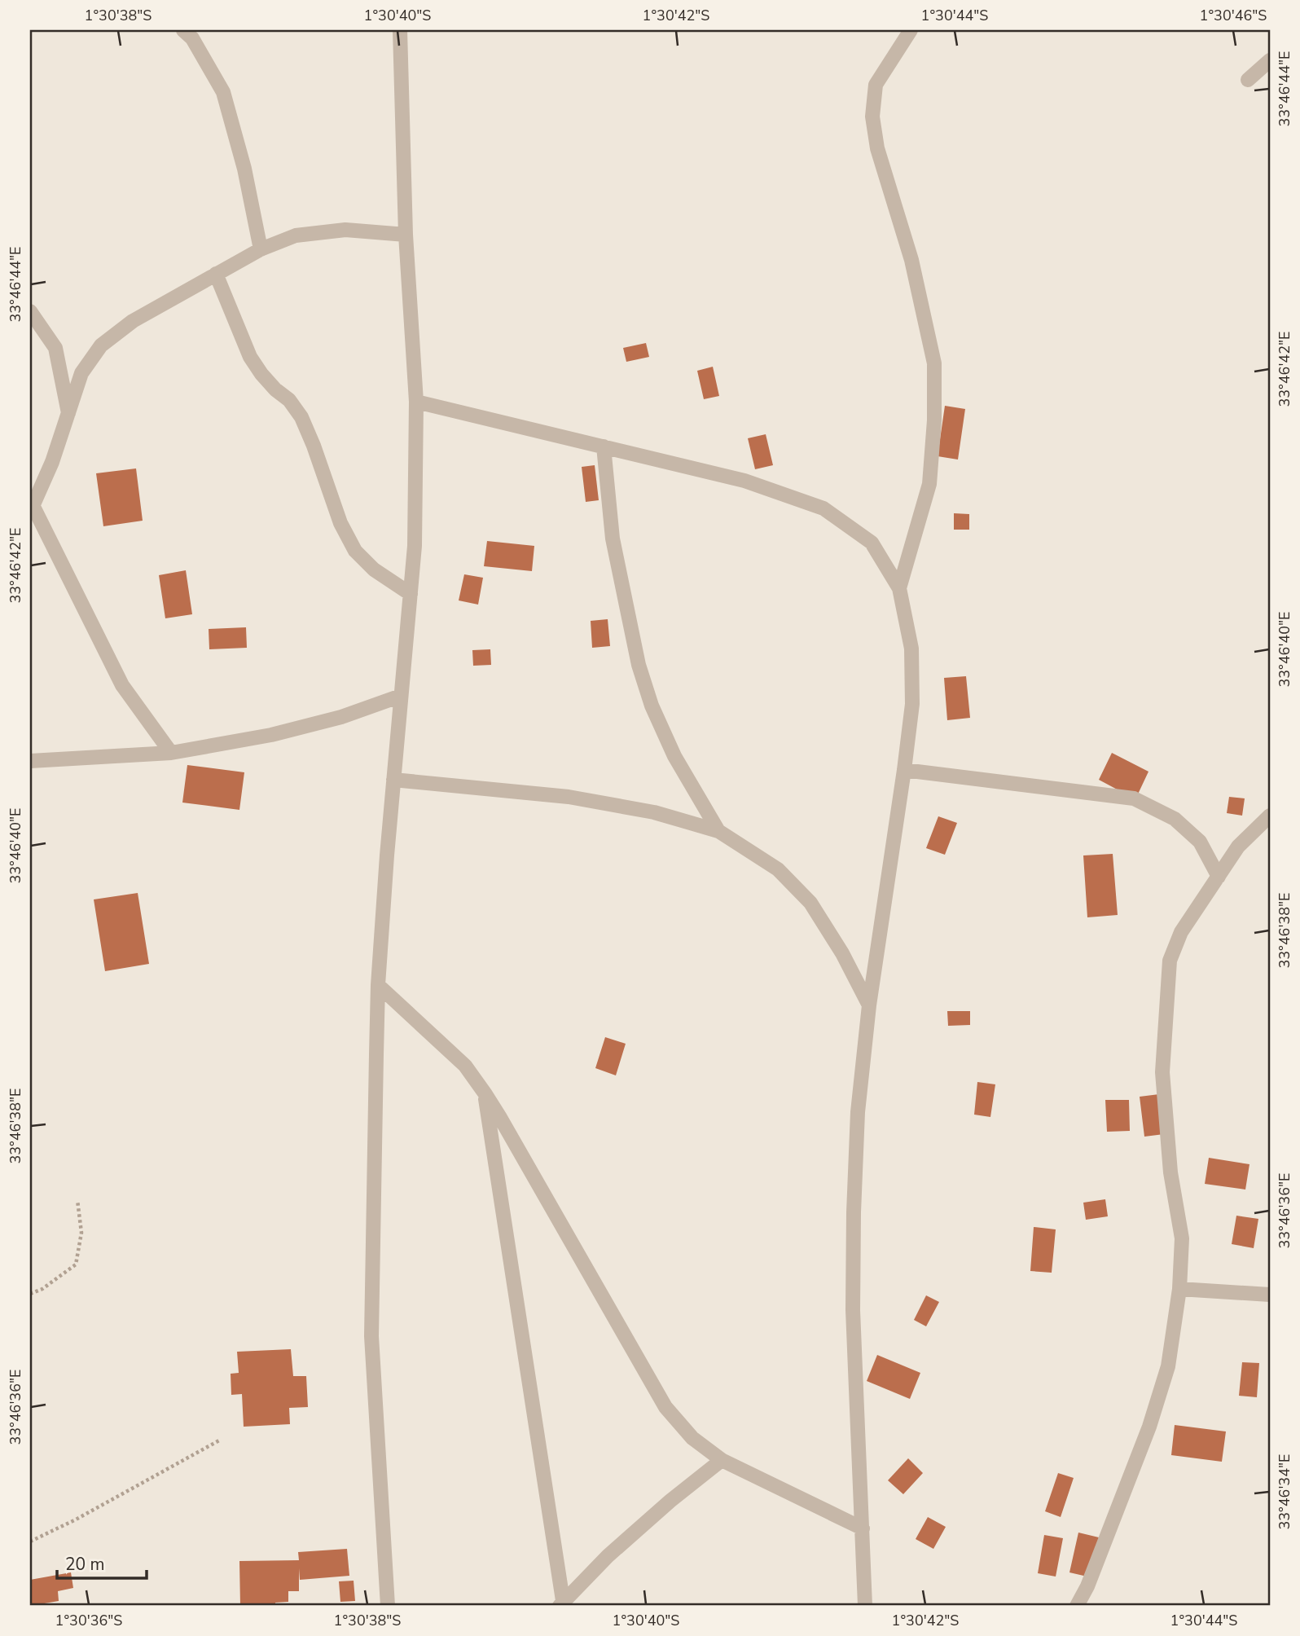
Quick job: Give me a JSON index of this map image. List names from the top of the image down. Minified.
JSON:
{"scale_bar":"20 m","coordinates":["1°30'38\"S","1°30'40\"S","1°30'42\"S","1°30'44\"S","1°30'46\"S","33°46'44\"E","33°46'42\"E","33°46'40\"E","33°46'38\"E","33°46'36\"E","33°46'34\"E","1°30'36\"S"]}
